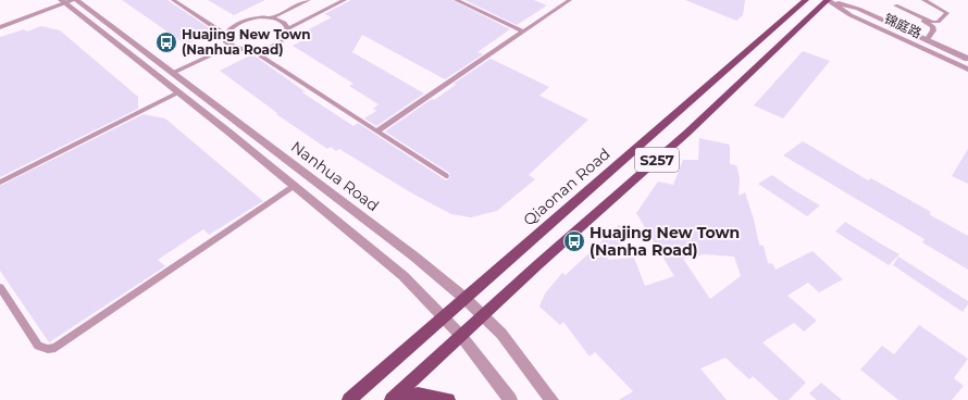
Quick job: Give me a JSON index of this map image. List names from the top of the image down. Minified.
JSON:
{"streets":{"main road":["S257","Qiaonan Road"],"street":["锦庭路","Nanhua Road"]},"crossings":[["锦庭路","S257"],["S257","Nanhua Road"],["Nanhua Road","Qiaonan Road"]],"places":{"bus stop":["Huajing New Town (Nanhua Road)","Huajing New Town (Nanha Road)"]}}
